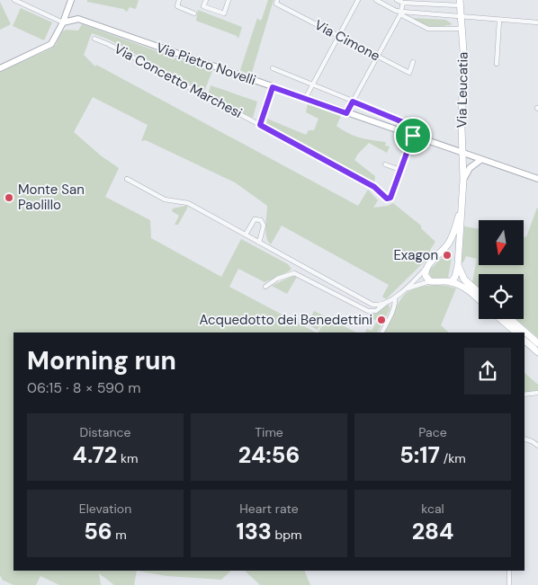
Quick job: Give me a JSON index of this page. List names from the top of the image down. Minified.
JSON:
{"streets":{"main road":["Via Pietro Novelli","Via Leucatia"],"street":["Via Cimone","Via Concetto Marchesi"]},"crossings":[["Via Pietro Novelli","Via Concetto Marchesi"],["Via Pietro Novelli","Via Leucatia"]],"places":["Monte San Paolillo","Exagon","Acquedotto dei Benedettini"],"north":"bottom","page":{"heading":["Morning run","06:15 · 8 × 590 m"],"stats":[["Distance","4.72 km"],["Time","24:56"],["Pace","5:17 /km"],["Elevation","56 m"],["Heart rate","133 bpm"],["kcal","284"]]}}
